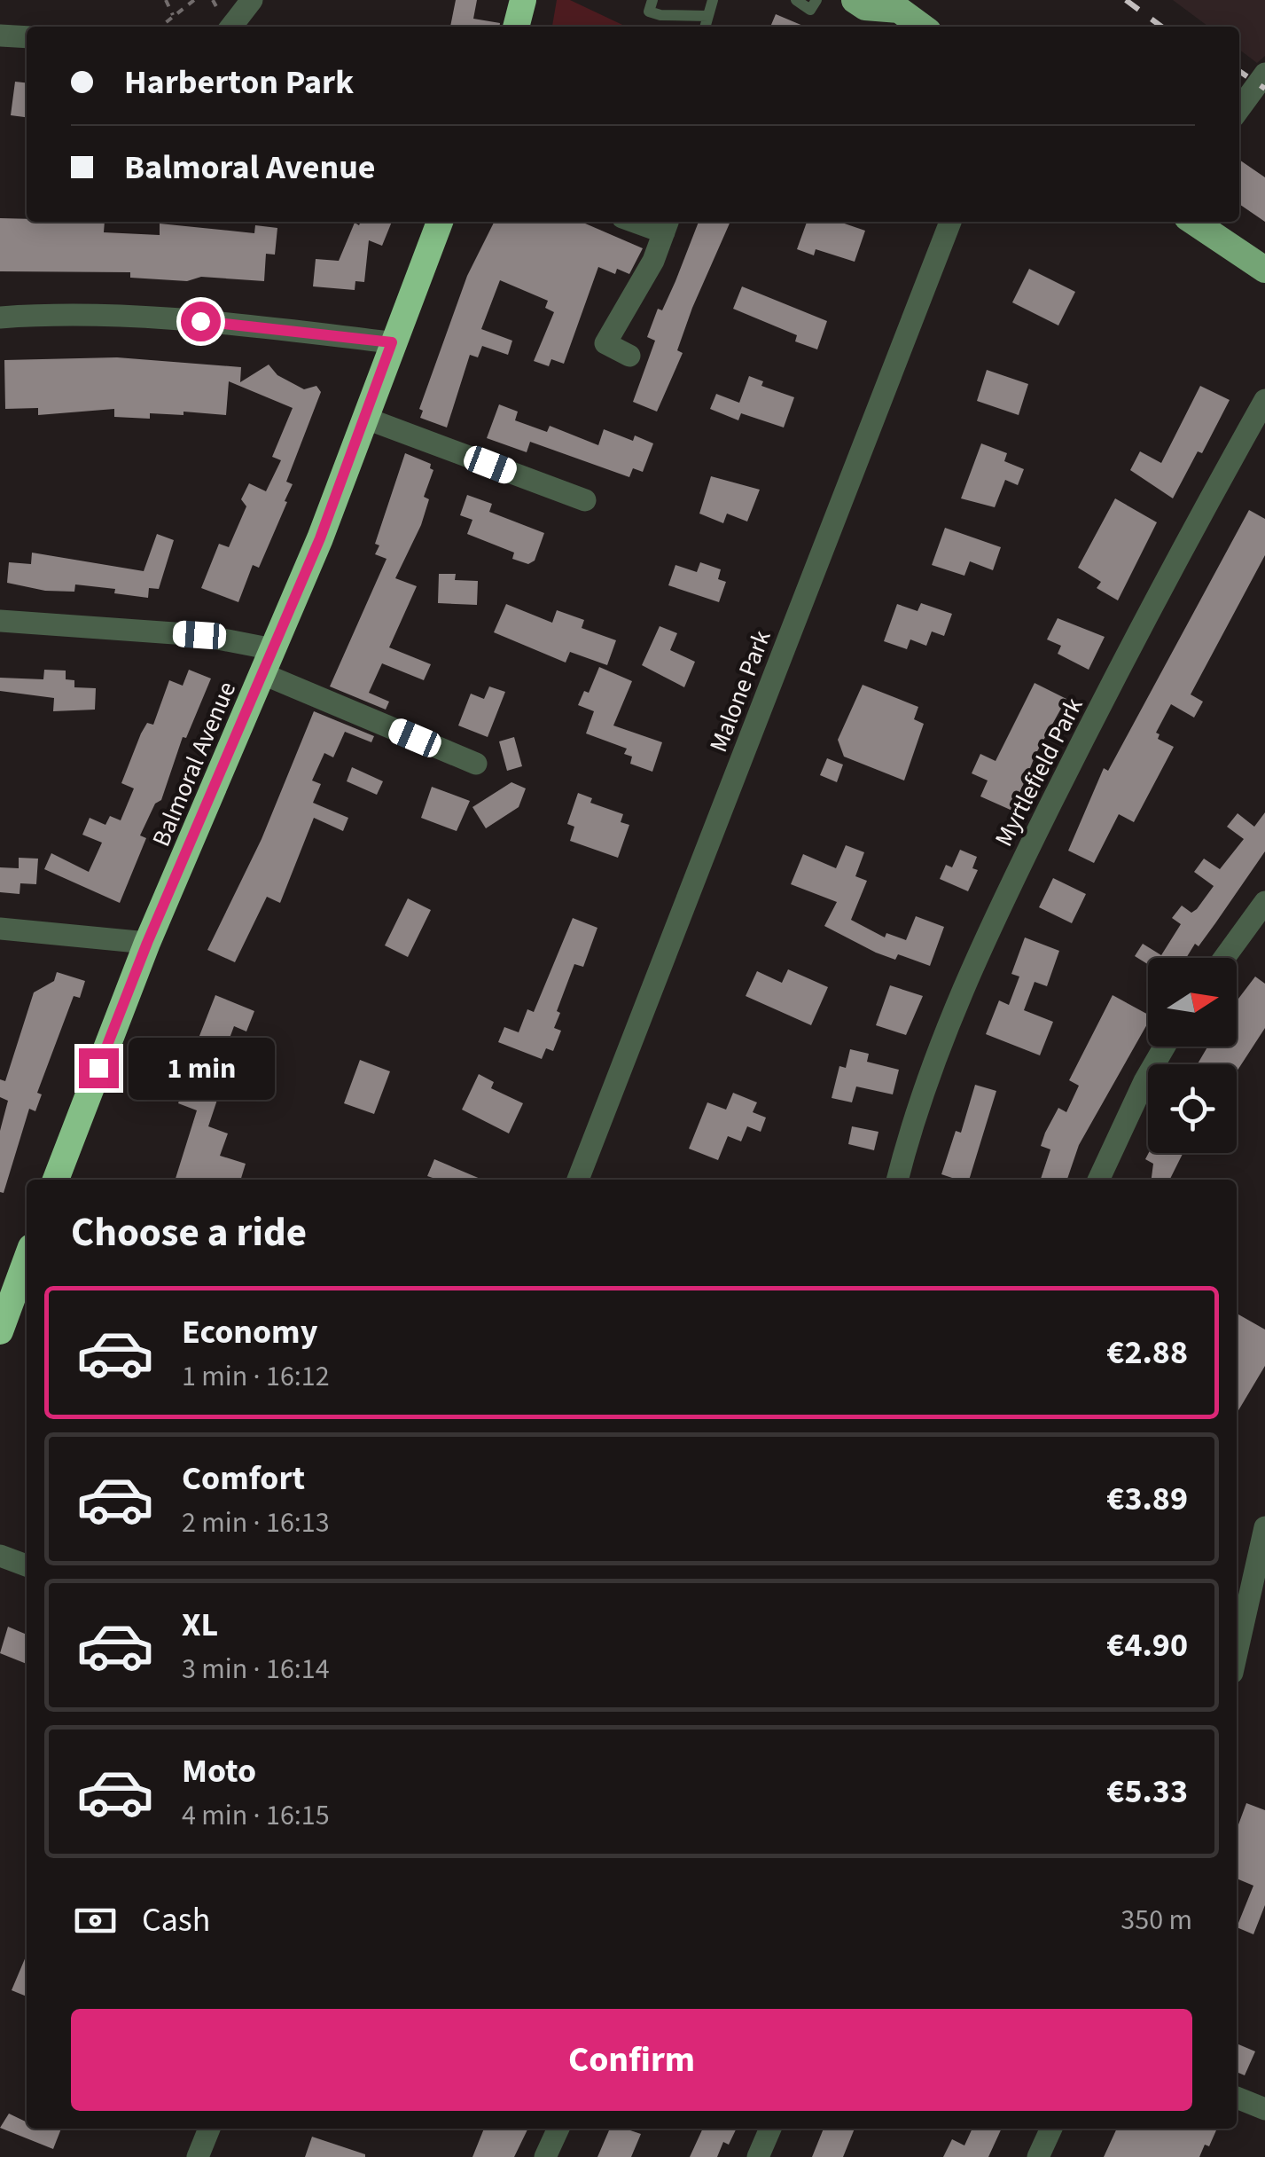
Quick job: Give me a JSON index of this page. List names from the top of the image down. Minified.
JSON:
{"streets":{"highway":["Balmoral Avenue"],"street":["Malone Park","Myrtlefield Park"]},"north":"right","page":{"banner":["Harberton Park","Balmoral Avenue"],"bubble":"1 min","heading":"Choose a ride","list":[{"name":"Economy","note":"1 min · 16:12","value":"€2.88"},{"name":"Comfort","note":"2 min · 16:13","value":"€3.89"},{"name":"XL","note":"3 min · 16:14","value":"€4.90"},{"name":"Moto","note":"4 min · 16:15","value":"€5.33"}],"pay":["Cash","350 m"],"buttons":"Confirm"}}
